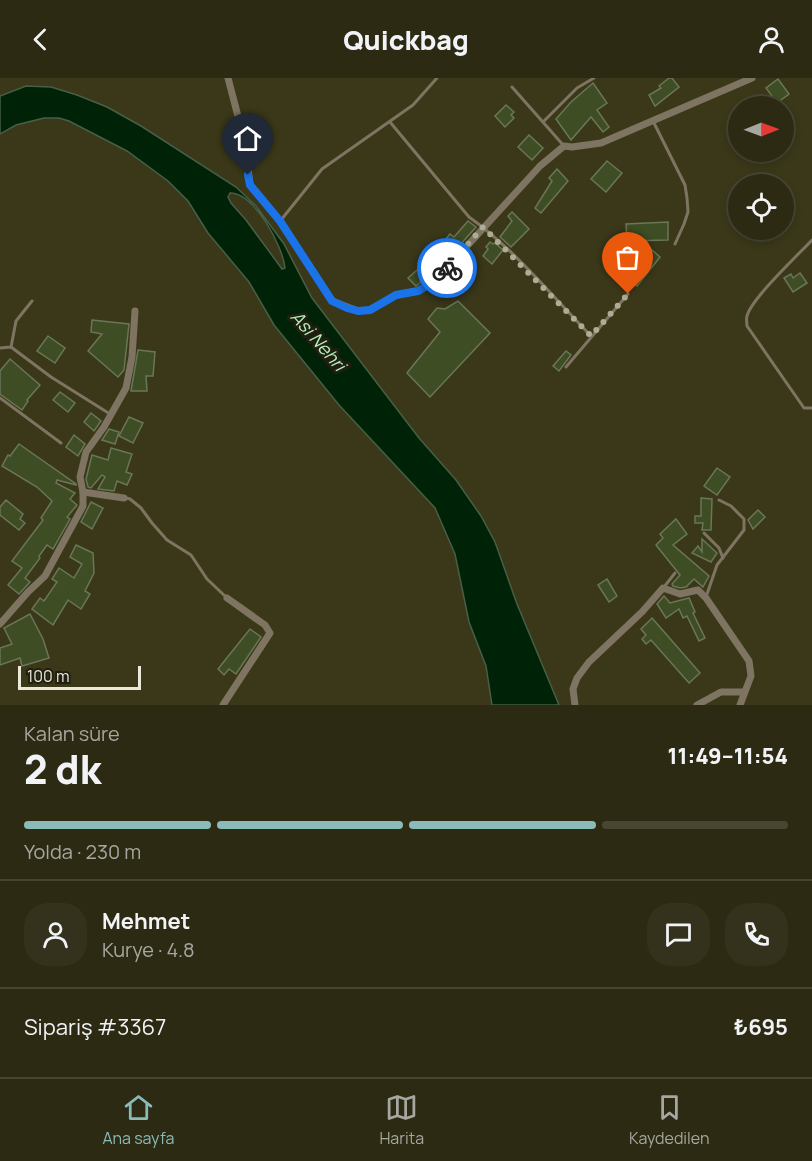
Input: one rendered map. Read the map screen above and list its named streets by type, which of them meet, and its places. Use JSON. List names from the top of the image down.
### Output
{
  "water": ["Asi Nehri"],
  "scale_bar": "100 m",
  "north": "right",
  "page": {
    "header": "Quickbag",
    "scale": "100 m",
    "heading": ["2 dk", "Kalan süre", "11:49–11:54"],
    "panel": [
      "Mehmet",
      "Kurye · 4.8",
      "Sipariş #3367",
      "₺695"
    ],
    "bar": "Yolda · 230 m",
    "tabs": ["Ana sayfa", "Harita", "Kaydedilen"]
  }
}
